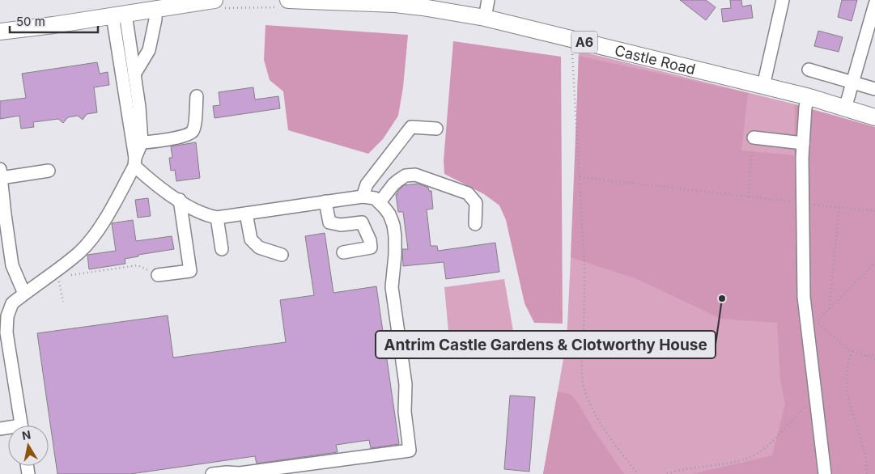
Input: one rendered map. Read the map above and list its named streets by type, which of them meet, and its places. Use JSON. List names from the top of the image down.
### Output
{
  "streets": {
    "main road": ["A6", "Castle Road"]
  },
  "places": ["Antrim Castle Gardens & Clotworthy House"],
  "scale_bar": "50 m",
  "north": "top"
}
